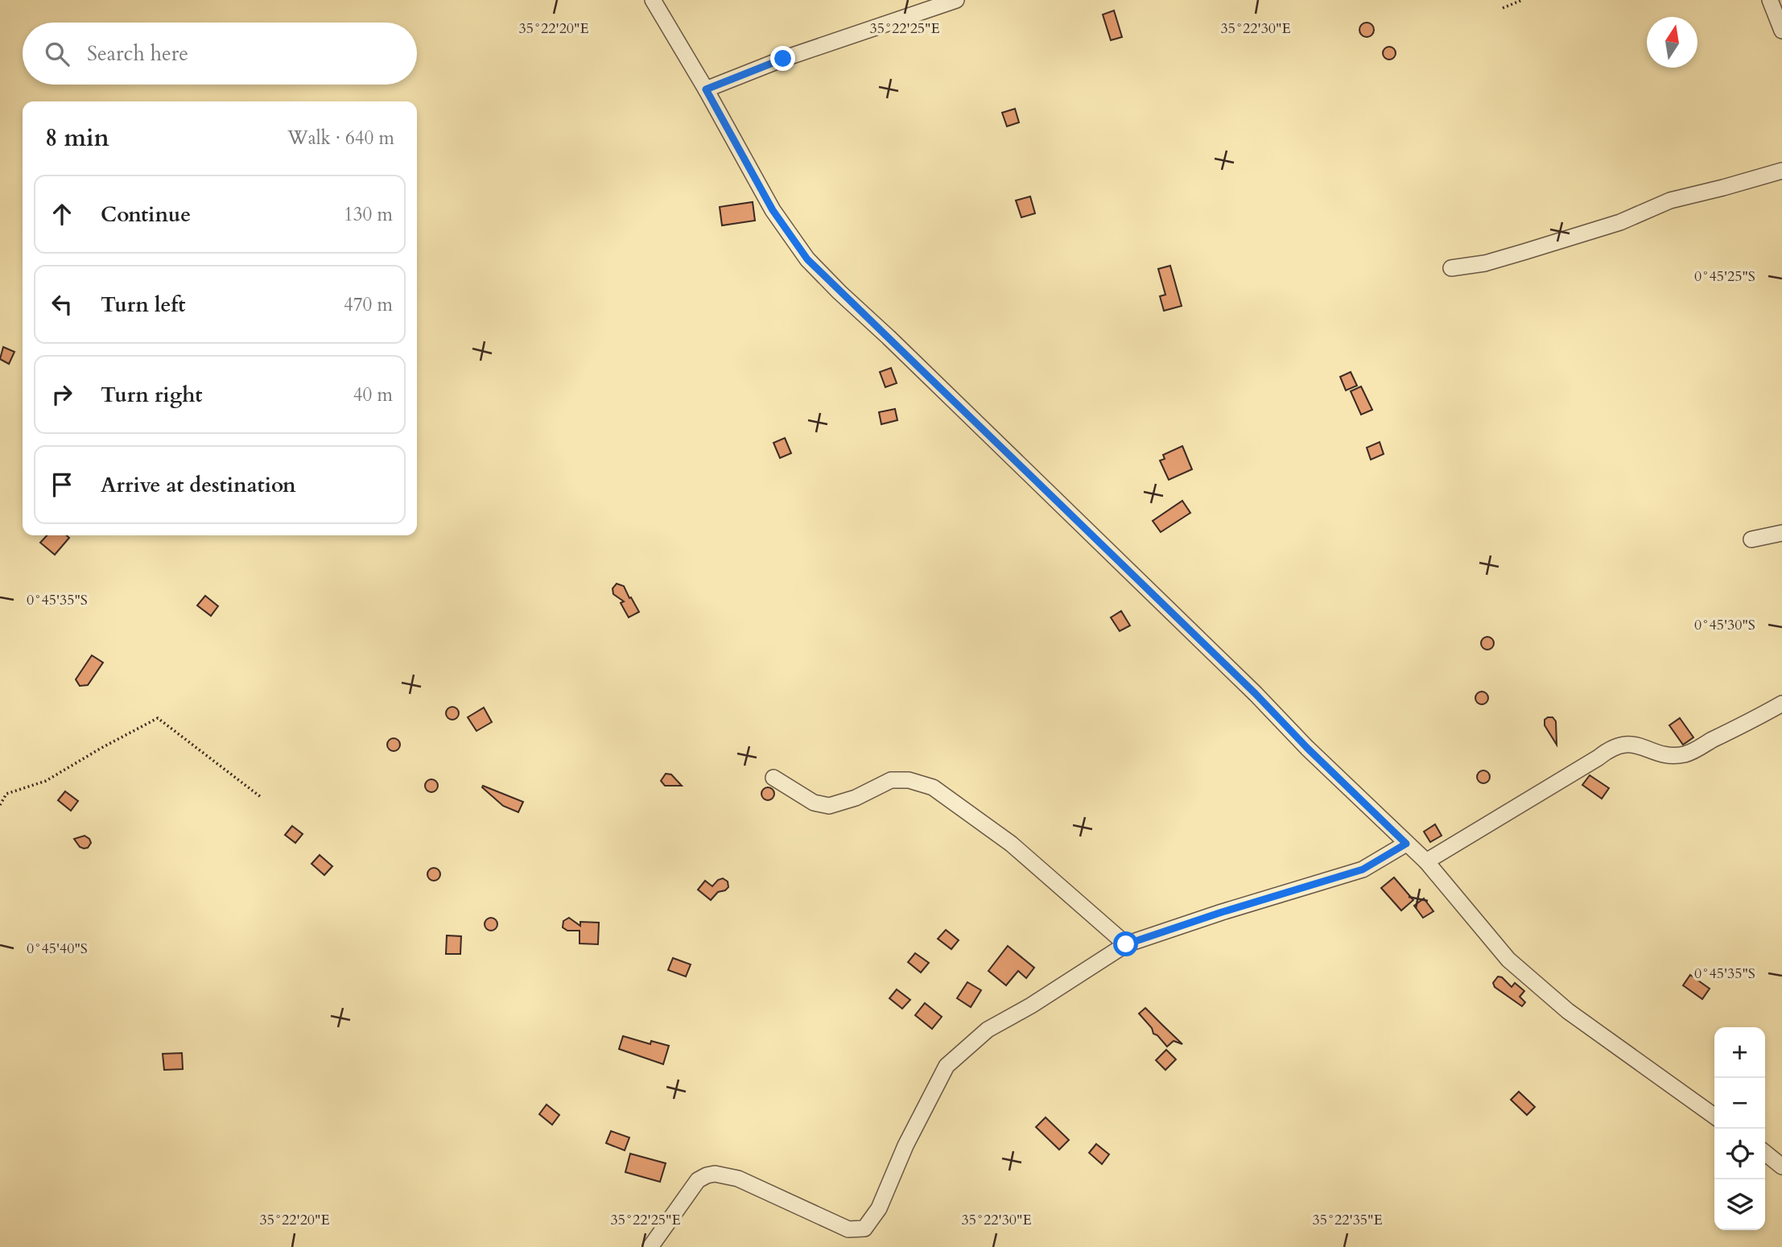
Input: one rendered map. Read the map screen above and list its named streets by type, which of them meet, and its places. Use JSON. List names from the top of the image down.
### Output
{
  "north": "top",
  "page": {
    "search": "Search here",
    "heading": ["8 min", "Walk · 640 m"],
    "list": [
      ["Continue", "130 m"],
      ["Turn left", "470 m"],
      ["Turn right", "40 m"],
      "Arrive at destination"
    ],
    "map_buttons": ["+", "−"]
  },
  "coordinates": [
    "35°22'20\"E",
    "35°22'25\"E",
    "35°22'30\"E",
    "0°45'25\"S",
    "0°45'35\"S",
    "0°45'30\"S",
    "0°45'40\"S",
    "35°22'35\"E"
  ]
}
